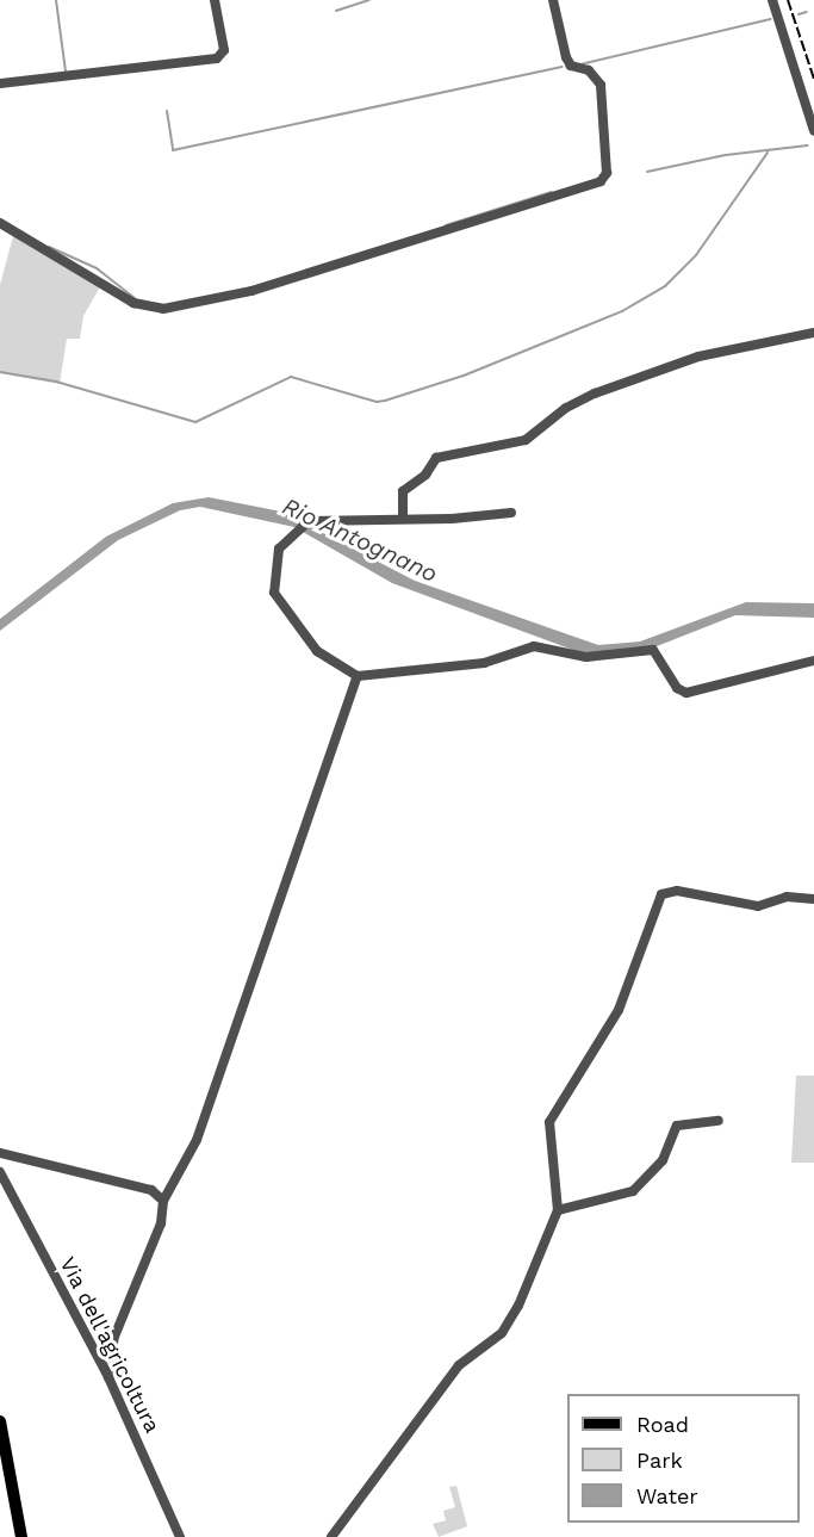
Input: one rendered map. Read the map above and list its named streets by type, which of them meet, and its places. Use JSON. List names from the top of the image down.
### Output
{
  "streets": {
    "street": ["Via dell'agricoltura"]
  },
  "water": ["Rio Antognano"],
  "legend": ["Road", "Park", "Water"]
}
